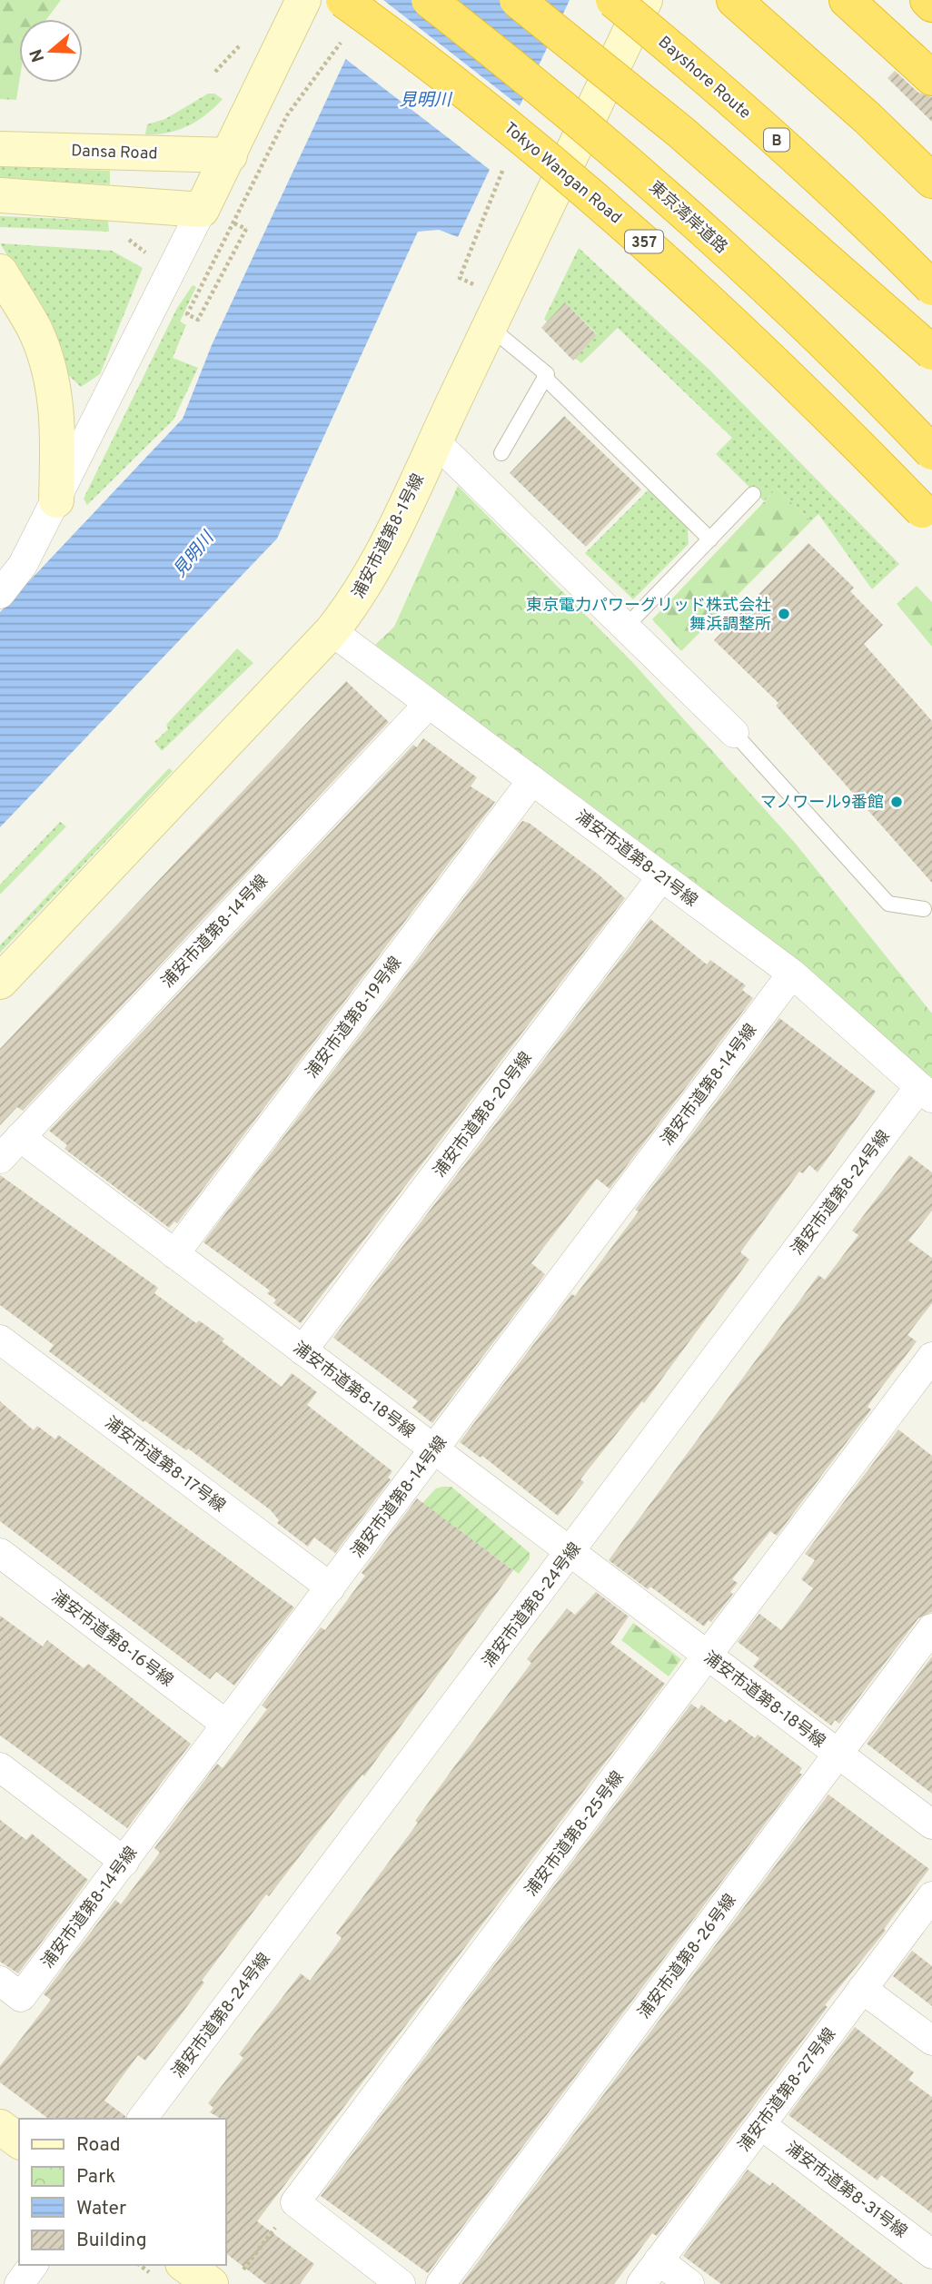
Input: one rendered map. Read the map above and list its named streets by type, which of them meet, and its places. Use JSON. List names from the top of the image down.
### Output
{
  "streets": {
    "highway": [
      "Bayshore Route",
      "B",
      "Tokyo Wangan Road",
      "東京湾岸道路",
      "357"
    ],
    "street": [
      "Dansa Road",
      "浦安市道第8-1号線",
      "浦安市道第8-21号線",
      "浦安市道第8-14号線",
      "浦安市道第8-19号線",
      "浦安市道第8-20号線",
      "浦安市道第8-24号線",
      "浦安市道第8-18号線",
      "浦安市道第8-17号線",
      "浦安市道第8-16号線",
      "浦安市道第8-25号線",
      "浦安市道第8-26号線",
      "浦安市道第8-27号線",
      "浦安市道第8-31号線"
    ]
  },
  "crossings": [
    ["浦安市道第8-1号線", "浦安市道第8-21号線"],
    ["浦安市道第8-21号線", "浦安市道第8-14号線"],
    ["浦安市道第8-21号線", "浦安市道第8-19号線"],
    ["浦安市道第8-21号線", "浦安市道第8-20号線"],
    ["浦安市道第8-21号線", "浦安市道第8-24号線"],
    ["浦安市道第8-14号線", "浦安市道第8-18号線"],
    ["浦安市道第8-14号線", "浦安市道第8-17号線"],
    ["浦安市道第8-14号線", "浦安市道第8-16号線"],
    ["浦安市道第8-19号線", "浦安市道第8-18号線"],
    ["浦安市道第8-20号線", "浦安市道第8-18号線"],
    ["浦安市道第8-24号線", "浦安市道第8-18号線"],
    ["浦安市道第8-18号線", "浦安市道第8-25号線"],
    ["浦安市道第8-18号線", "浦安市道第8-26号線"],
    ["浦安市道第8-27号線", "浦安市道第8-31号線"]
  ],
  "water": ["見明川"],
  "places": ["東京電力パワーグリッド株式会社 舞浜調整所", "マノワール9番館"],
  "legend": [
    "Road",
    "Park",
    "Water",
    "Building"
  ],
  "north": "left"
}
